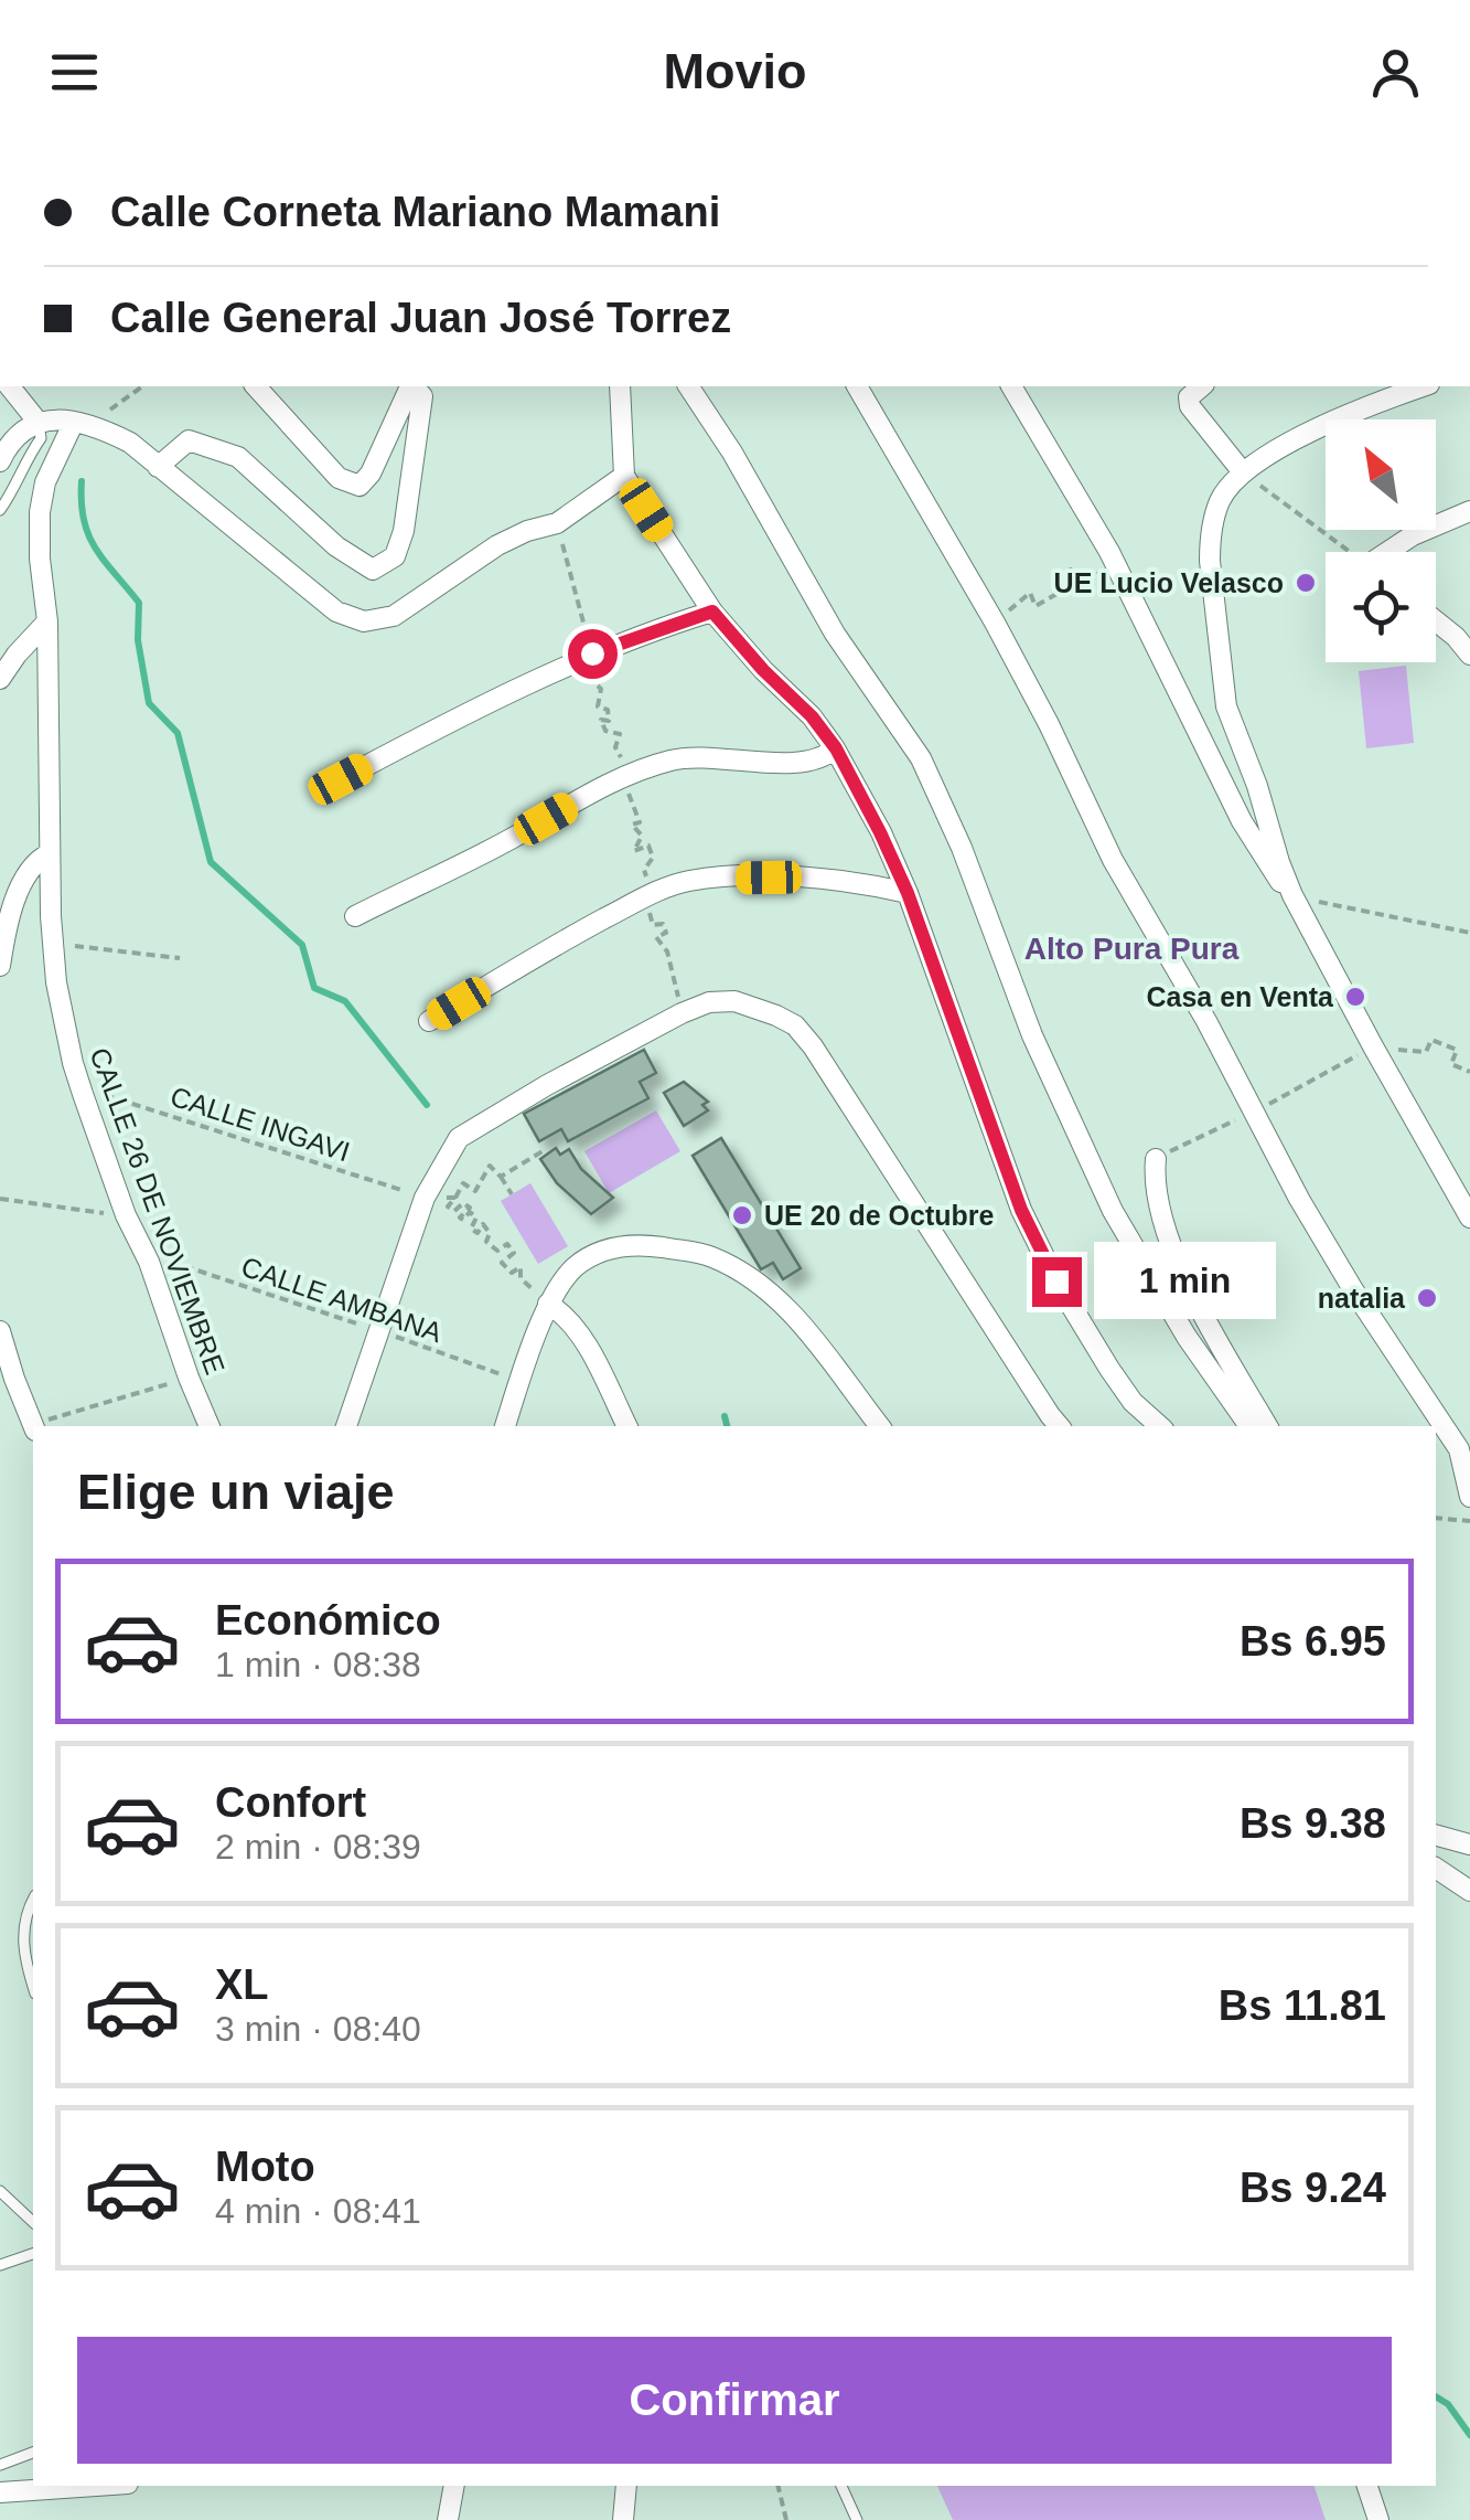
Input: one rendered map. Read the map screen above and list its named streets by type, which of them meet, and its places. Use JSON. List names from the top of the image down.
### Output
{
  "streets": {
    "street": ["CALLE 26 DE NOVIEMBRE"],
    "path": ["CALLE INGAVI", "CALLE AMBANA"]
  },
  "crossings": [
    ["CALLE INGAVI", "CALLE 26 DE NOVIEMBRE"],
    ["CALLE 26 DE NOVIEMBRE", "CALLE AMBANA"]
  ],
  "districts": ["Alto Pura Pura"],
  "places": [
    "UE Lucio Velasco",
    "Casa en Venta",
    "UE 20 de Octubre",
    "natalia"
  ],
  "north": "top left",
  "page": {
    "header": "Movio",
    "banner": ["Calle Corneta Mariano Mamani", "Calle General Juan José Torrez"],
    "bubble": "1 min",
    "heading": "Elige un viaje",
    "list": [
      {
        "name": "Económico",
        "note": "1 min · 08:38",
        "value": "Bs 6.95"
      },
      {
        "name": "Confort",
        "note": "2 min · 08:39",
        "value": "Bs 9.38"
      },
      {
        "name": "XL",
        "note": "3 min · 08:40",
        "value": "Bs 11.81"
      },
      {
        "name": "Moto",
        "note": "4 min · 08:41",
        "value": "Bs 9.24"
      }
    ],
    "buttons": "Confirmar"
  }
}
